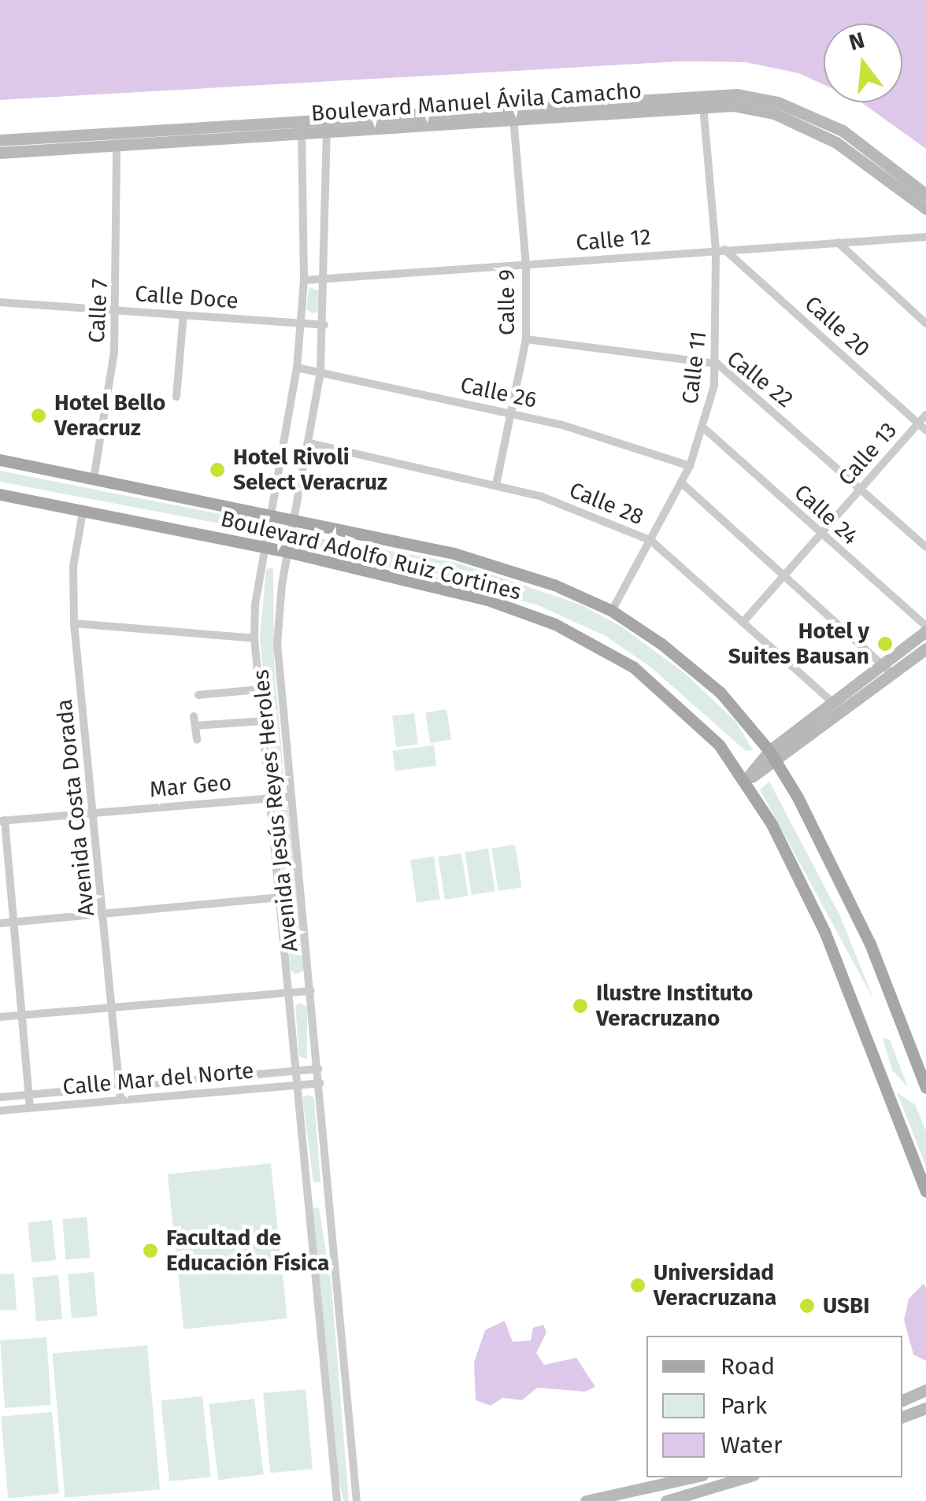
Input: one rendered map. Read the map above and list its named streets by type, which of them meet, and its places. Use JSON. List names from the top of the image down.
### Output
{
  "streets": {
    "main road": ["Boulevard Manuel Ávila Camacho", "Boulevard Adolfo Ruiz Cortines"],
    "street": [
      "Calle 12",
      "Calle Doce",
      "Calle 9",
      "Calle 7",
      "Calle 20",
      "Calle 11",
      "Calle 22",
      "Calle 26",
      "Calle 13",
      "Calle 28",
      "Calle 24",
      "Mar Geo",
      "Avenida Costa Dorada",
      "Avenida Jesús Reyes Heroles",
      "Calle Mar del Norte"
    ]
  },
  "crossings": [
    ["Boulevard Manuel Ávila Camacho", "Calle 9"],
    ["Boulevard Manuel Ávila Camacho", "Calle 7"],
    ["Boulevard Manuel Ávila Camacho", "Calle 11"],
    ["Boulevard Manuel Ávila Camacho", "Avenida Jesús Reyes Heroles"],
    ["Calle 12", "Calle 9"],
    ["Calle 12", "Calle 20"],
    ["Calle 12", "Calle 11"],
    ["Calle 12", "Avenida Jesús Reyes Heroles"],
    ["Calle Doce", "Calle 7"],
    ["Calle Doce", "Avenida Jesús Reyes Heroles"],
    ["Calle 9", "Calle 22"],
    ["Calle 9", "Calle 26"],
    ["Calle 9", "Calle 28"],
    ["Calle 7", "Boulevard Adolfo Ruiz Cortines"],
    ["Calle 20", "Calle 11"],
    ["Calle 20", "Calle 13"],
    ["Calle 11", "Calle 22"],
    ["Calle 11", "Calle 26"],
    ["Calle 11", "Calle 28"],
    ["Calle 11", "Calle 24"],
    ["Calle 11", "Boulevard Adolfo Ruiz Cortines"],
    ["Calle 22", "Calle 13"],
    ["Calle 26", "Avenida Jesús Reyes Heroles"],
    ["Calle 13", "Calle 28"],
    ["Calle 13", "Calle 24"],
    ["Calle 28", "Avenida Jesús Reyes Heroles"],
    ["Boulevard Adolfo Ruiz Cortines", "Avenida Costa Dorada"],
    ["Boulevard Adolfo Ruiz Cortines", "Avenida Jesús Reyes Heroles"],
    ["Mar Geo", "Avenida Costa Dorada"],
    ["Mar Geo", "Avenida Jesús Reyes Heroles"],
    ["Avenida Costa Dorada", "Calle Mar del Norte"],
    ["Avenida Jesús Reyes Heroles", "Calle Mar del Norte"]
  ],
  "places": [
    "Hotel Bello Veracruz",
    "Hotel Rivoli Select Veracruz",
    "Hotel y Suites Bausan",
    "Ilustre Instituto Veracruzano",
    "Facultad de Educación Física",
    "Universidad Veracruzana",
    "USBI"
  ],
  "legend": ["Road", "Park", "Water"],
  "north": "top"
}
